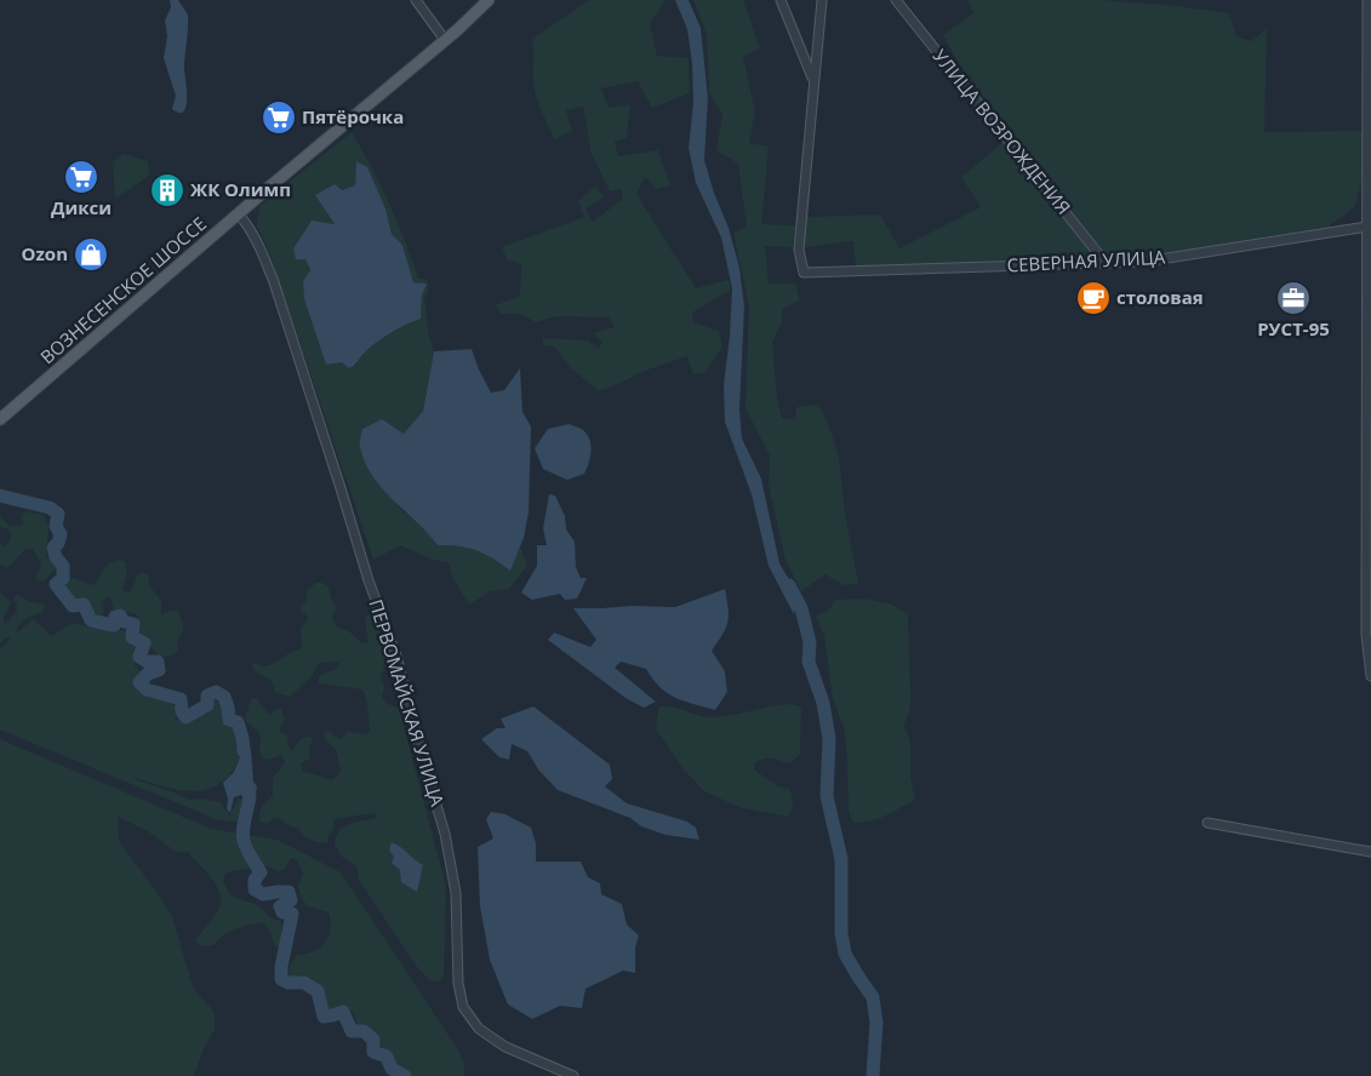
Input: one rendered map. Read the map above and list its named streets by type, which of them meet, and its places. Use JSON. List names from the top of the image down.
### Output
{
  "streets": {
    "main road": ["ВОЗНЕСЕНСКОЕ ШОССЕ"],
    "street": ["УЛИЦА ВОЗРОЖДЕНИЯ", "СЕВЕРНАЯ УЛИЦА", "ПЕРВОМАЙСКАЯ УЛИЦА"]
  },
  "crossings": [
    ["УЛИЦА ВОЗРОЖДЕНИЯ", "СЕВЕРНАЯ УЛИЦА"],
    ["ВОЗНЕСЕНСКОЕ ШОССЕ", "ПЕРВОМАЙСКАЯ УЛИЦА"]
  ],
  "places": {
    "supermarket": ["Пятёрочка", "Дикси"],
    "building": ["ЖК Олимп"],
    "shop": ["Ozon"],
    "cafe": ["столовая"],
    "office": ["РУСТ-95"]
  }
}
